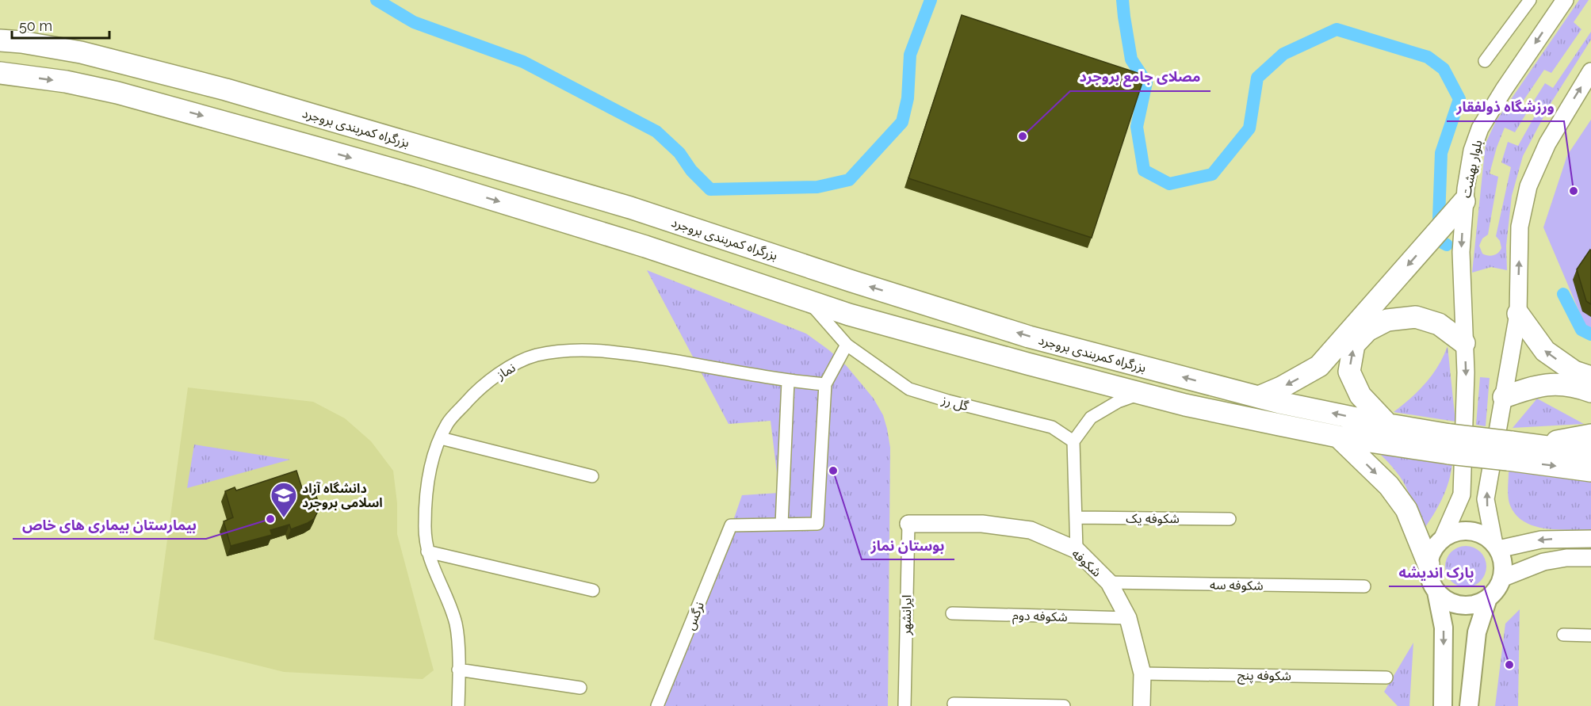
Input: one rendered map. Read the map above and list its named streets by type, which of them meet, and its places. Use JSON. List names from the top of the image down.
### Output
{
  "streets": {
    "highway": ["بزرگراه کمربندی بروجرد"],
    "main road": ["بلوار بهشت", "شکوفه"],
    "street": [
      "نماز",
      "گل رز",
      "شکوفه یک",
      "شکوفه سه",
      "ایرانشهر",
      "نرگس",
      "شکوفه دوم",
      "شکوفه پنج"
    ]
  },
  "crossings": [
    ["بزرگراه کمربندی بروجرد", "گل رز"],
    ["شکوفه", "شکوفه سه"],
    ["شکوفه", "ایرانشهر"],
    ["شکوفه", "شکوفه دوم"],
    ["شکوفه", "شکوفه پنج"]
  ],
  "places": {
    "other": [
      "مصلای جامع بروجرد",
      "ورزشگاه ذولفقار",
      "بوستان نماز",
      "بیمارستان بیماری های خاص",
      "پارک اندیشه"
    ],
    "school or university": ["دانشگاه آزاد اسلامی بروجرد"]
  },
  "scale_bar": "50 m"
}
